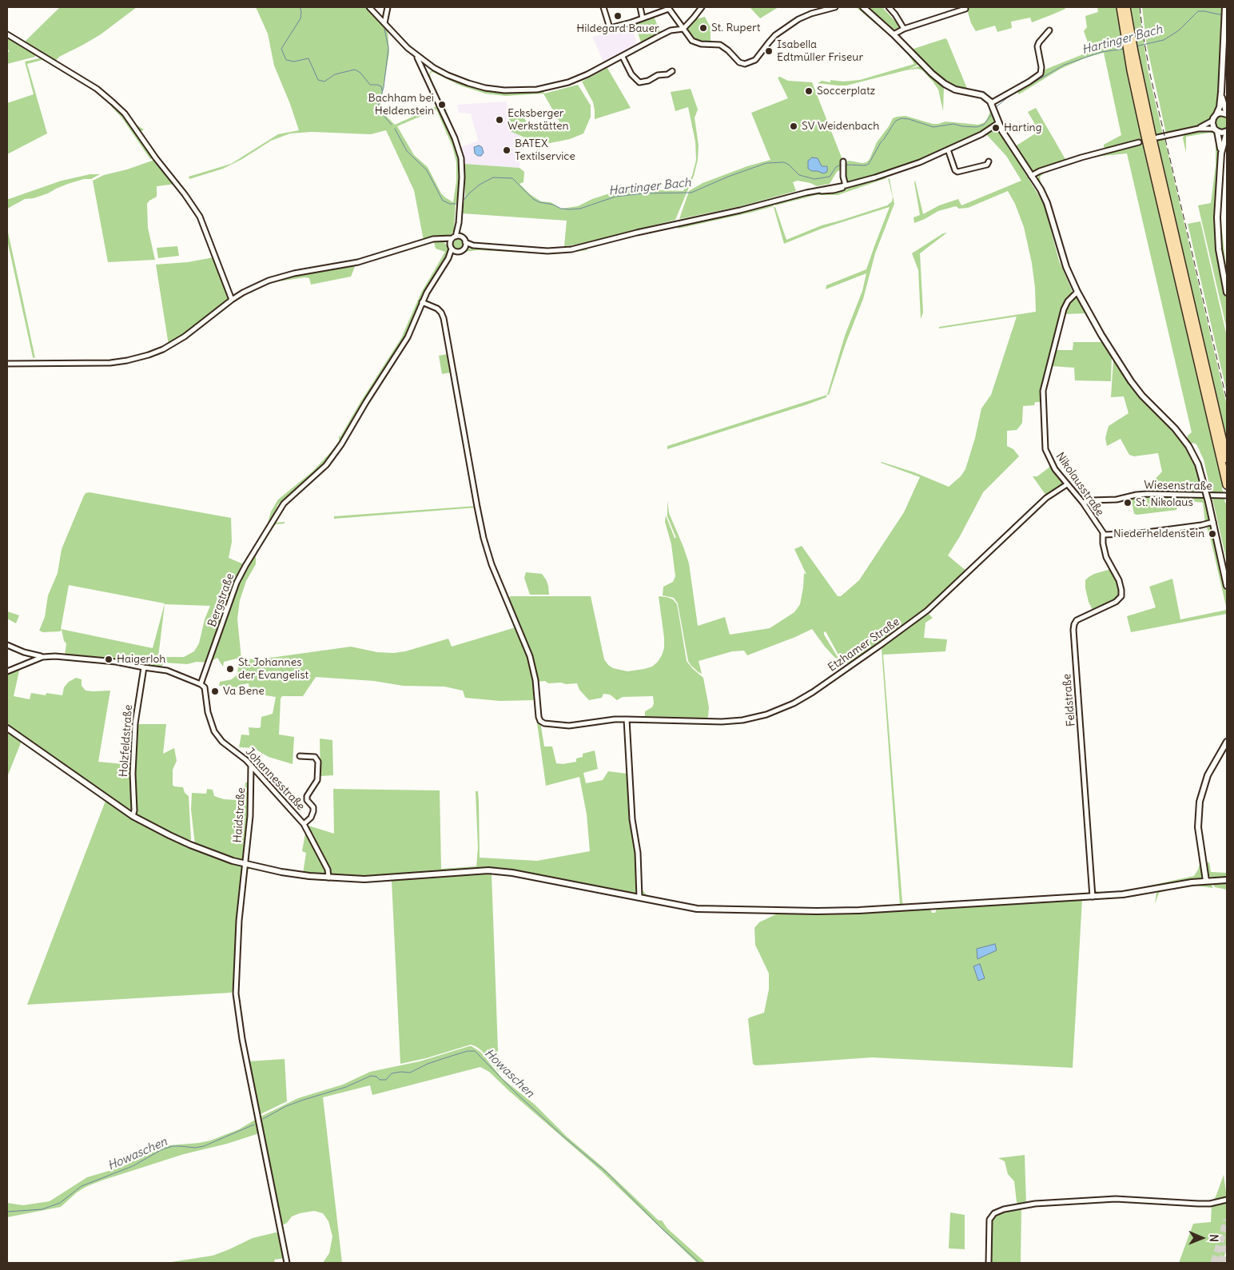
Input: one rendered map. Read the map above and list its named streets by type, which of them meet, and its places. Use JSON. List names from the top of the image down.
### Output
{
  "streets": {
    "street": [
      "Nikolausstraße",
      "Wiesenstraße",
      "Bergstraße",
      "Etzhamer Straße",
      "Feldstraße",
      "Holzfeldstraße",
      "Johannesstraße",
      "Haidstraße"
    ]
  },
  "crossings": [
    ["Nikolausstraße", "Wiesenstraße"],
    ["Nikolausstraße", "Etzhamer Straße"],
    ["Nikolausstraße", "Feldstraße"],
    ["Bergstraße", "Etzhamer Straße"],
    ["Bergstraße", "Johannesstraße"],
    ["Johannesstraße", "Haidstraße"]
  ],
  "water": ["Hartinger Bach", "Howaschen"],
  "places": [
    "Hildegard Bauer",
    "St. Rupert",
    "Isabella Edtmüller Friseur",
    "Soccerplatz",
    "Bachham bei Heldenstein",
    "Ecksberger Werkstätten",
    "SV Weidenbach",
    "Harting",
    "BATEX Textilservice",
    "St. Nikolaus",
    "Niederheldenstein",
    "Haigerloh",
    "St. Johannes der Evangelist",
    "Va Bene"
  ],
  "north": "right"
}
